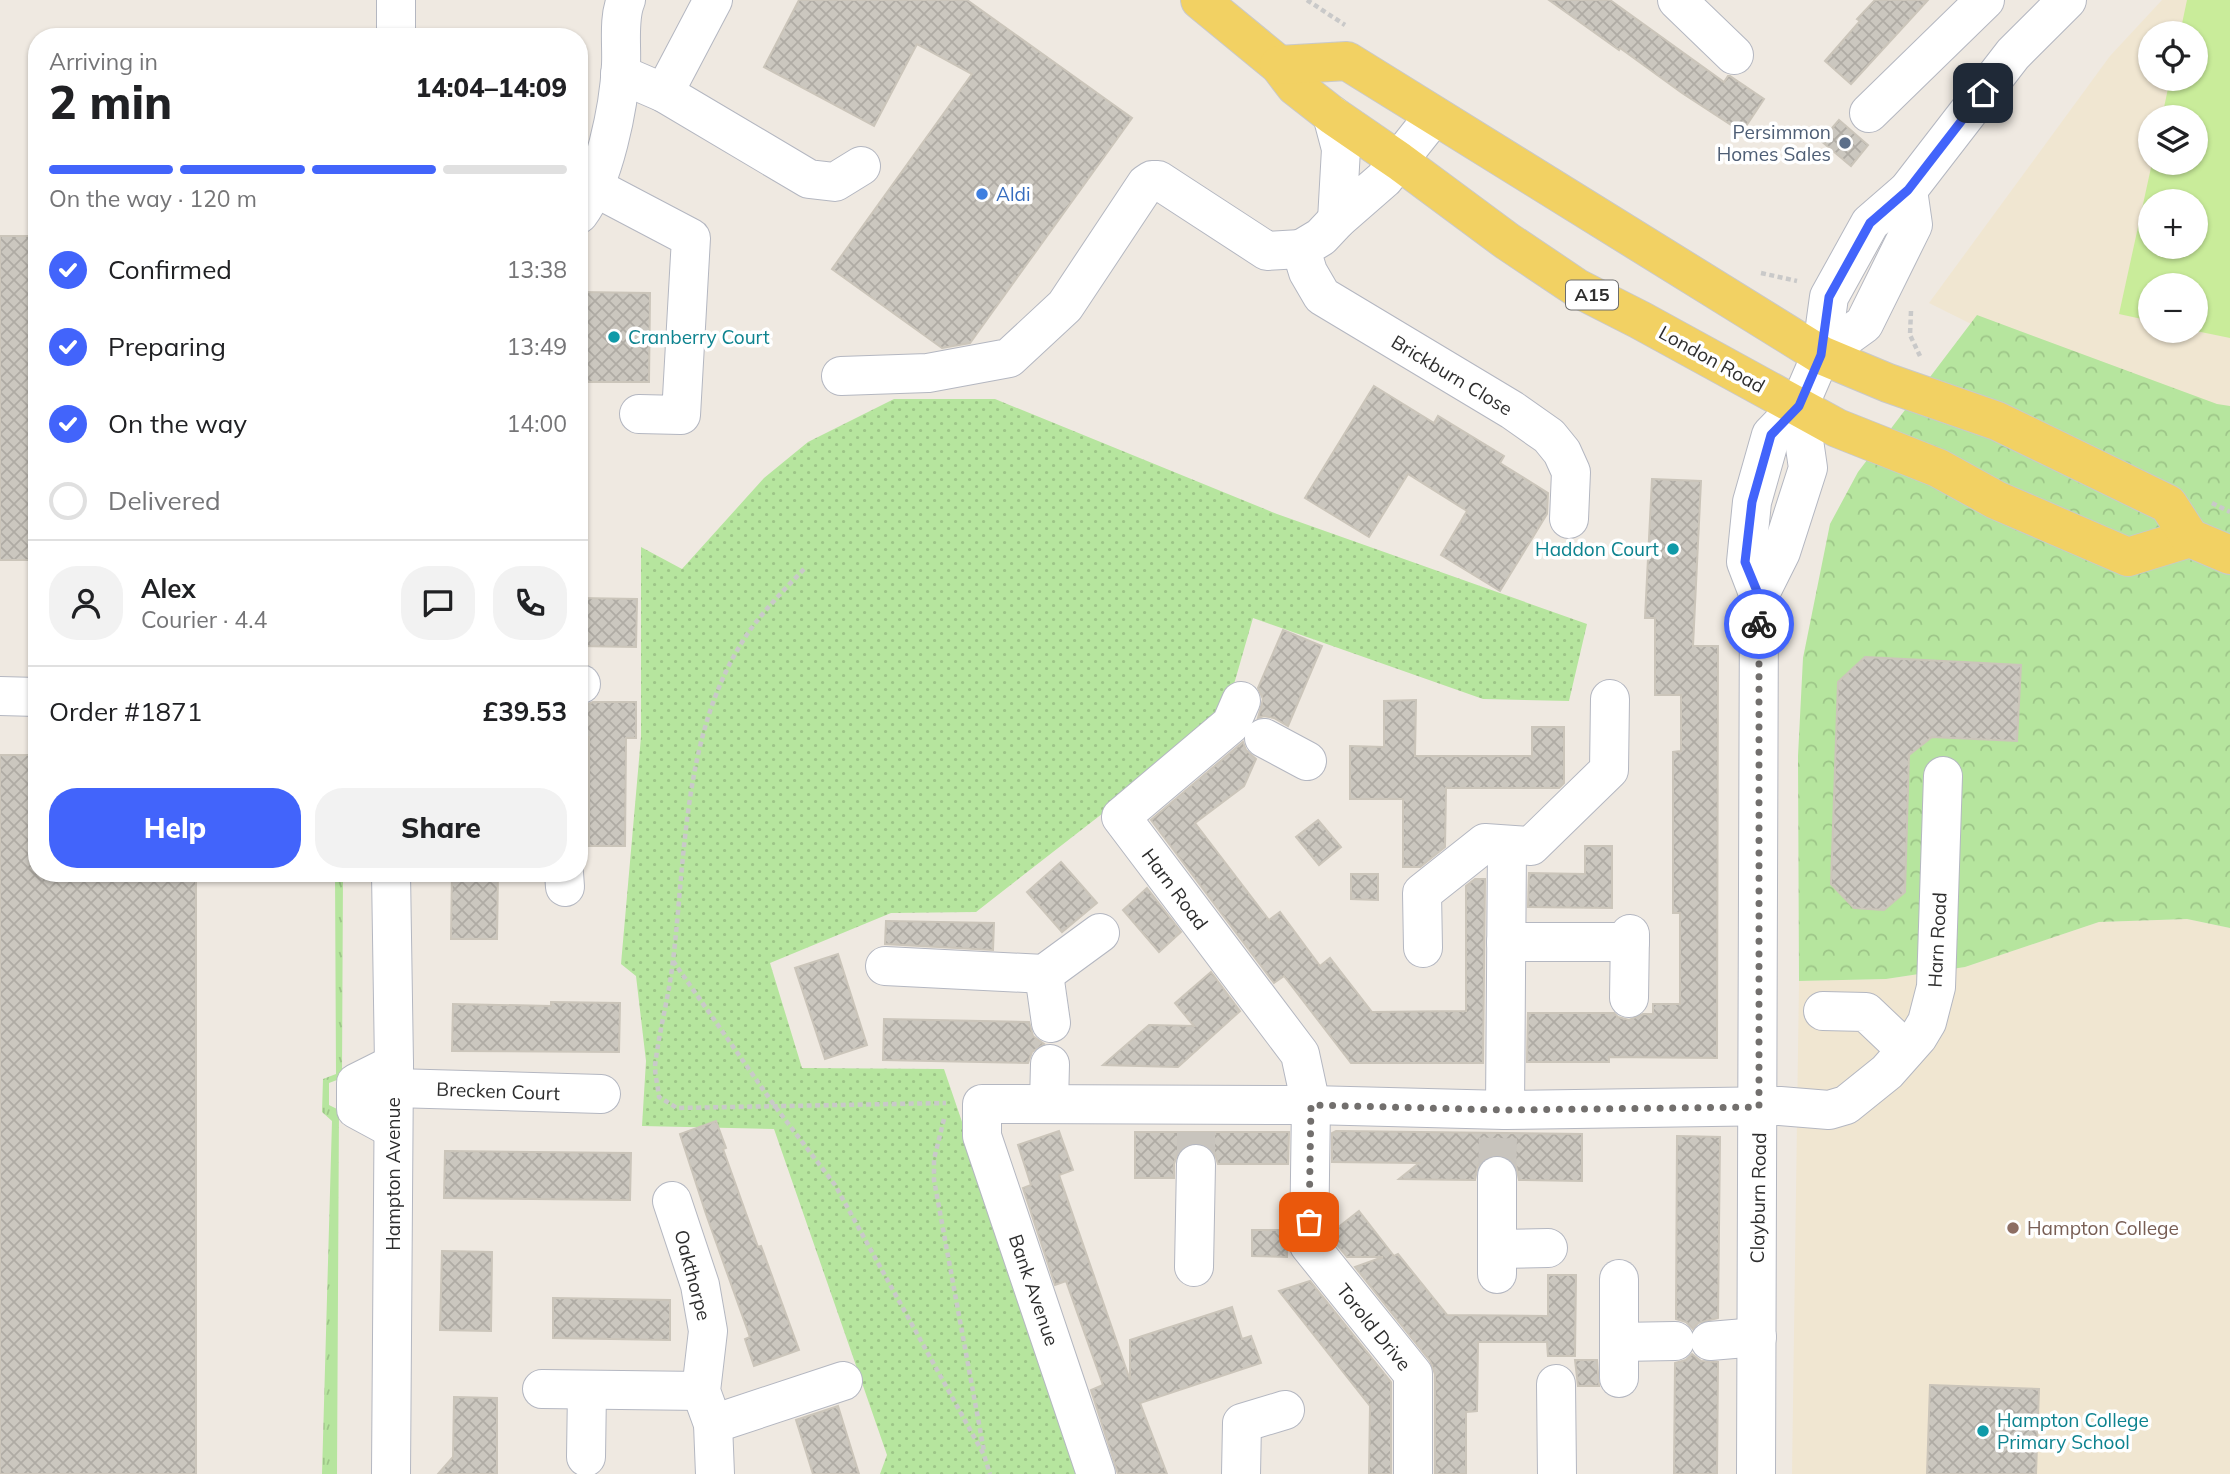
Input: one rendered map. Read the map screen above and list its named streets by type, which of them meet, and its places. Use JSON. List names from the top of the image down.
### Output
{
  "streets": {
    "main road": ["A15", "London Road"],
    "street": [
      "Brickburn Close",
      "Harn Road",
      "Brecken Court",
      "Hampton Avenue",
      "Clayburn Road",
      "Oakthorpe",
      "Bank Avenue",
      "Torold Drive"
    ]
  },
  "crossings": [
    ["London Road", "Clayburn Road"],
    ["Harn Road", "Clayburn Road"],
    ["Harn Road", "Bank Avenue"],
    ["Harn Road", "Torold Drive"],
    ["Brecken Court", "Hampton Avenue"]
  ],
  "places": [
    "Persimmon Homes Sales",
    "Aldi",
    "Cranberry Court",
    "Haddon Court",
    "Hampton College",
    "Hampton College Primary School"
  ],
  "page": {
    "map_buttons": ["+", "−"],
    "heading": ["2 min", "Arriving in", "14:04–14:09"],
    "panel": [
      "Alex",
      "Courier · 4.4",
      "Order #1871",
      "£39.53"
    ],
    "bar": "On the way · 120 m",
    "list": [
      ["Confirmed", "13:38"],
      ["Preparing", "13:49"],
      ["On the way", "14:00"],
      "Delivered"
    ],
    "buttons": ["Help", "Share"]
  }
}
